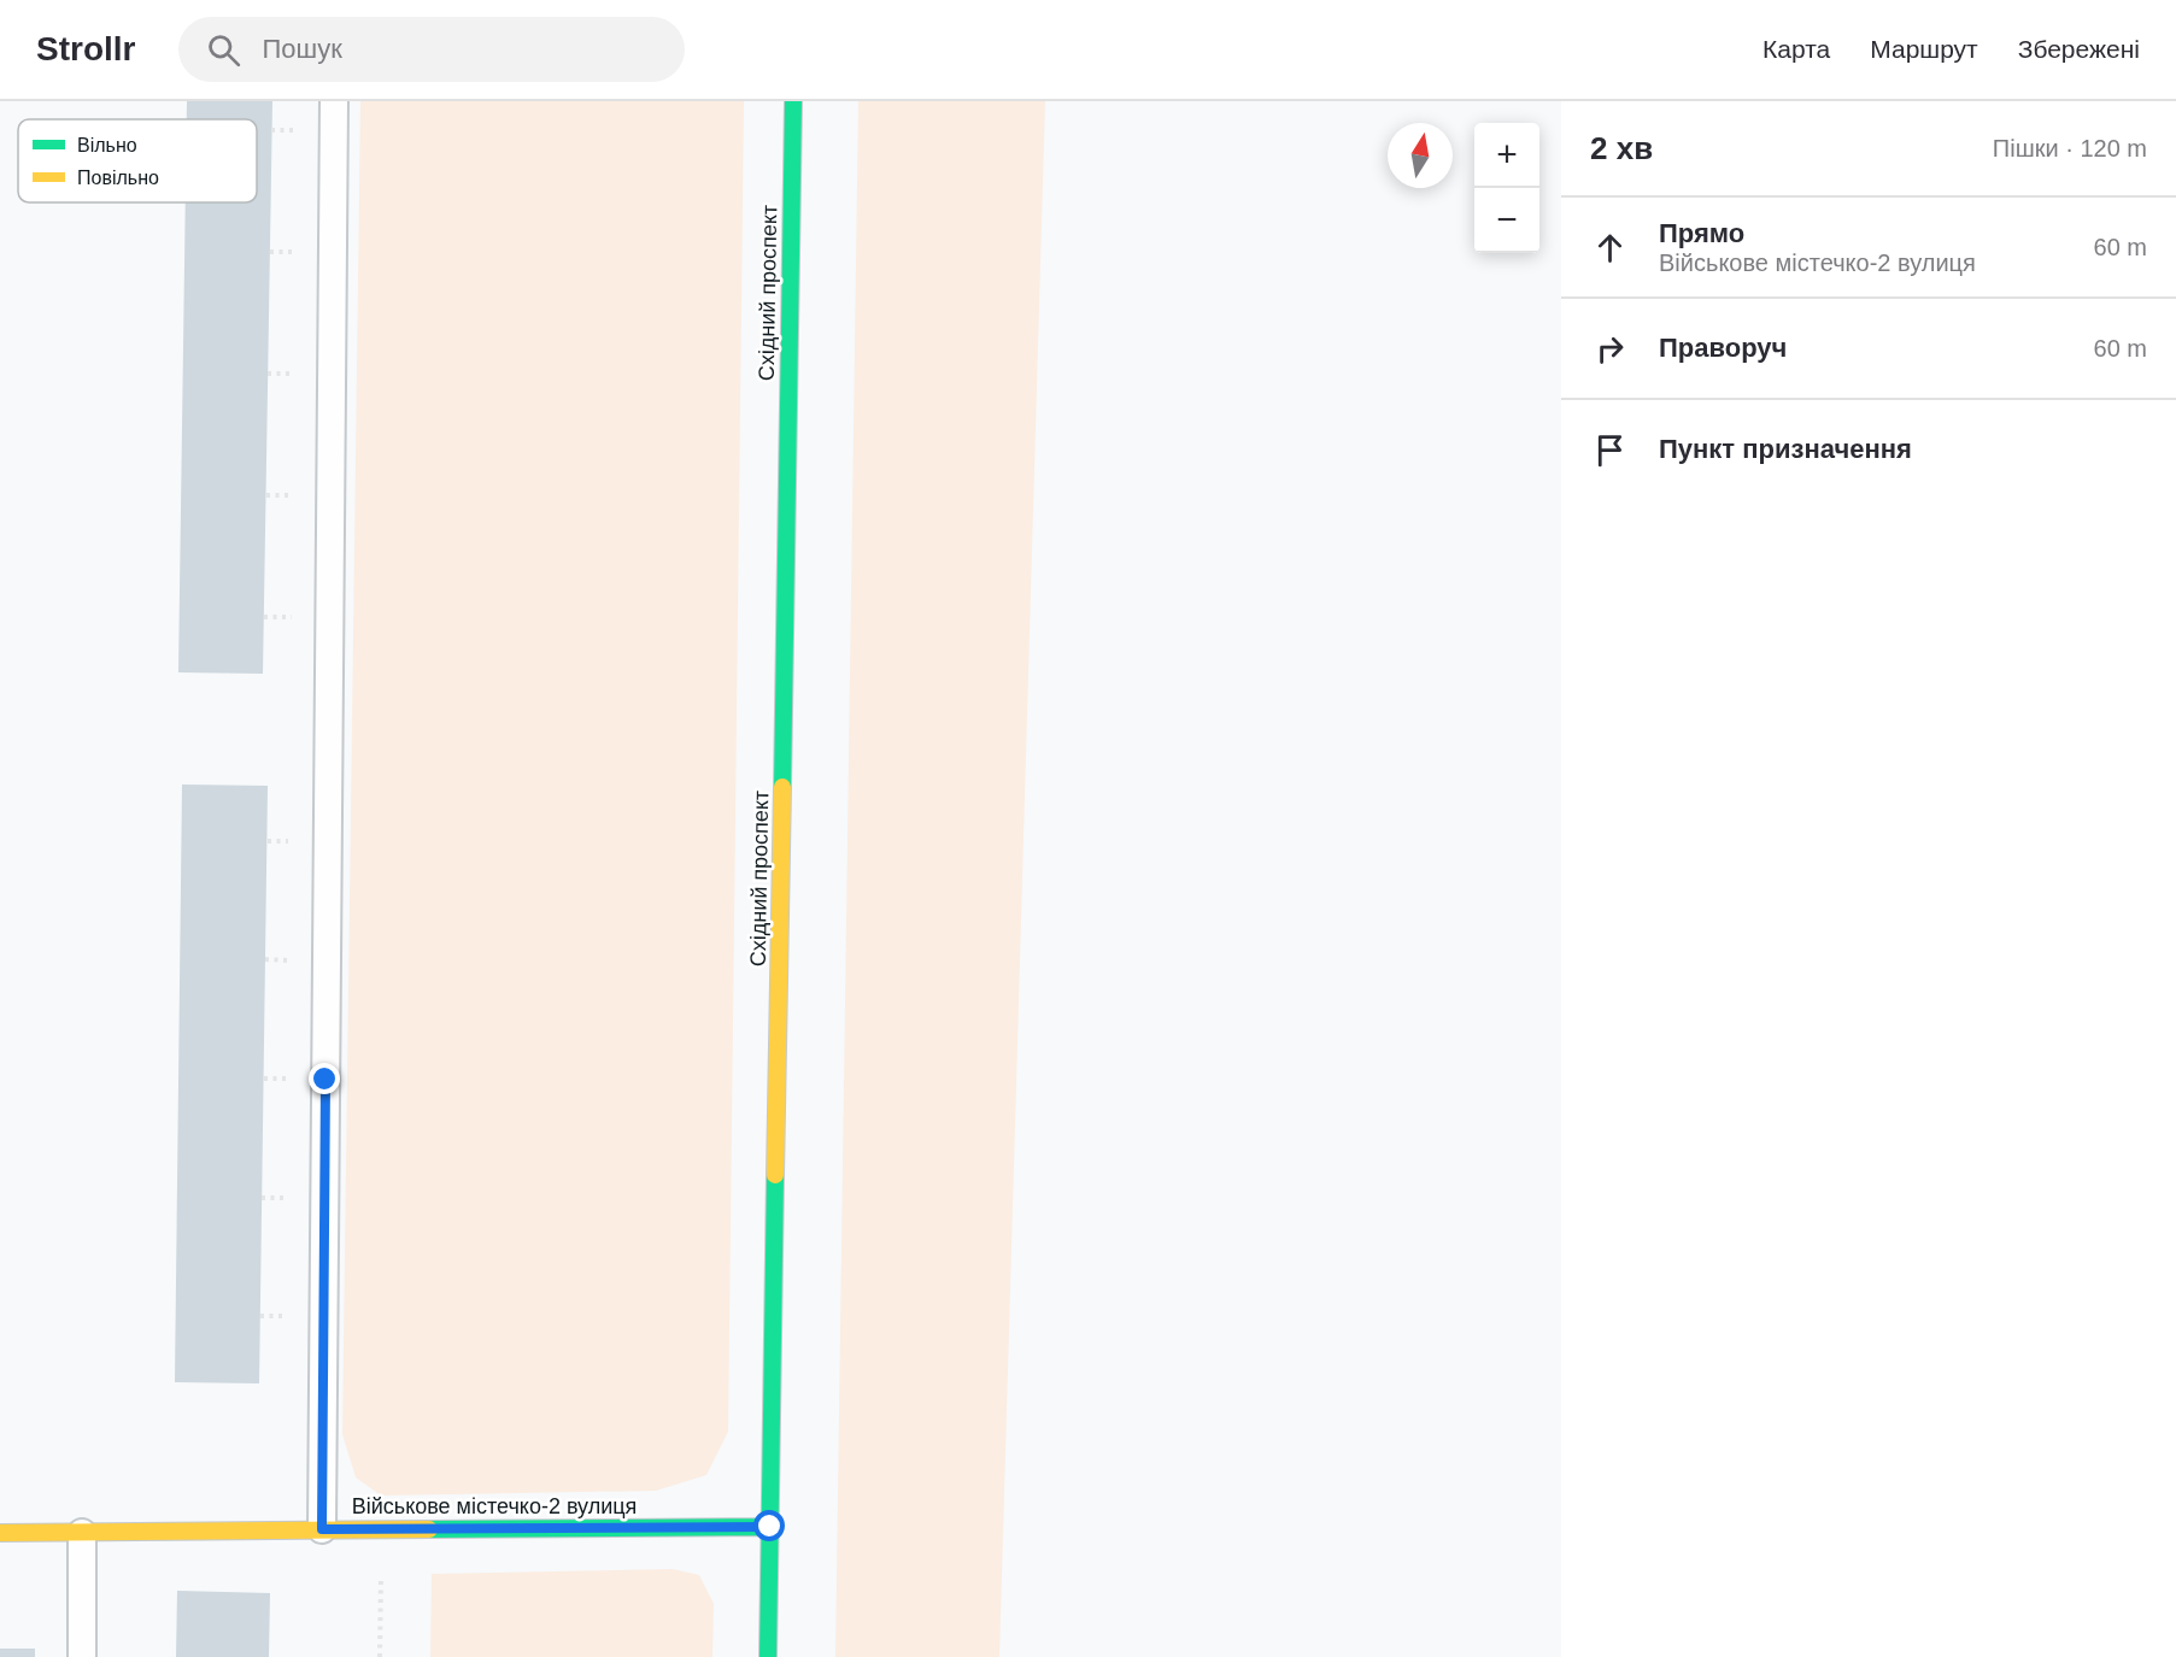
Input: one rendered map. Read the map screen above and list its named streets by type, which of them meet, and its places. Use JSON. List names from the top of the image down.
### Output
{
  "streets": {
    "main road": ["Східний проспект", "Військове містечко-2 вулиця"]
  },
  "crossings": [
    ["Східний проспект", "Військове містечко-2 вулиця"]
  ],
  "legend": ["Вільно", "Повільно"],
  "north": "top",
  "page": {
    "header": "Strollr",
    "search": "Пошук",
    "nav": ["Карта", "Маршрут", "Збережені"],
    "heading": ["2 хв", "Пішки · 120 m"],
    "map_buttons": ["+", "−"],
    "list": [
      ["Прямо", "Військове містечко-2 вулиця", "60 m"],
      ["Праворуч", "60 m"],
      "Пункт призначення"
    ]
  }
}
